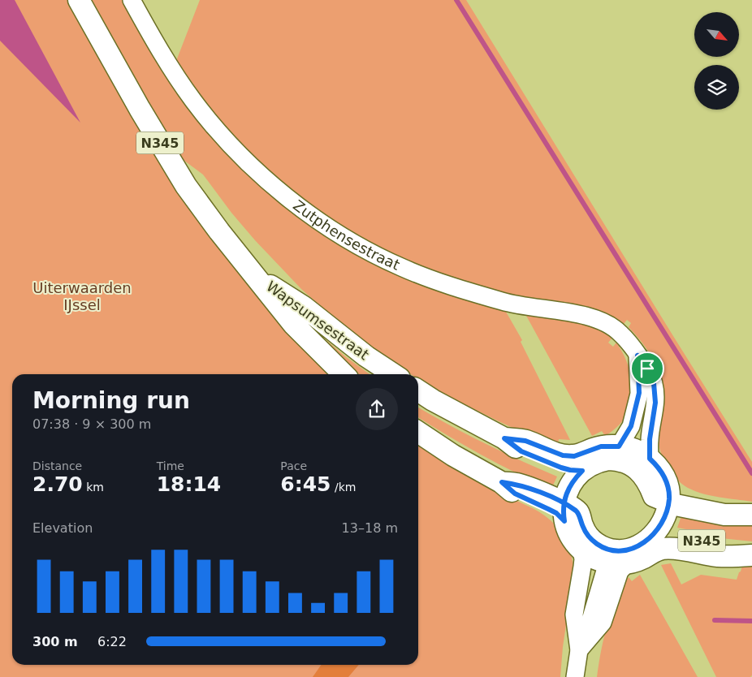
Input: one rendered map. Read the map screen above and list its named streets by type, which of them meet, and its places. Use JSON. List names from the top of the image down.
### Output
{
  "streets": {
    "main road": ["N345", "Wapsumsestraat"],
    "street": ["Zutphensestraat"]
  },
  "parks": ["Uiterwaarden IJssel"],
  "north": "bottom right",
  "page": {
    "heading": ["Morning run", "07:38 · 9 × 300 m"],
    "stats": [
      ["Distance", "2.70 km"],
      ["Time", "18:14"],
      ["Pace", "6:45 /km"]
    ],
    "chart": ["Elevation", "13–18 m"],
    "list": [
      {
        "name": "300 m",
        "note": "6:22"
      }
    ]
  }
}
